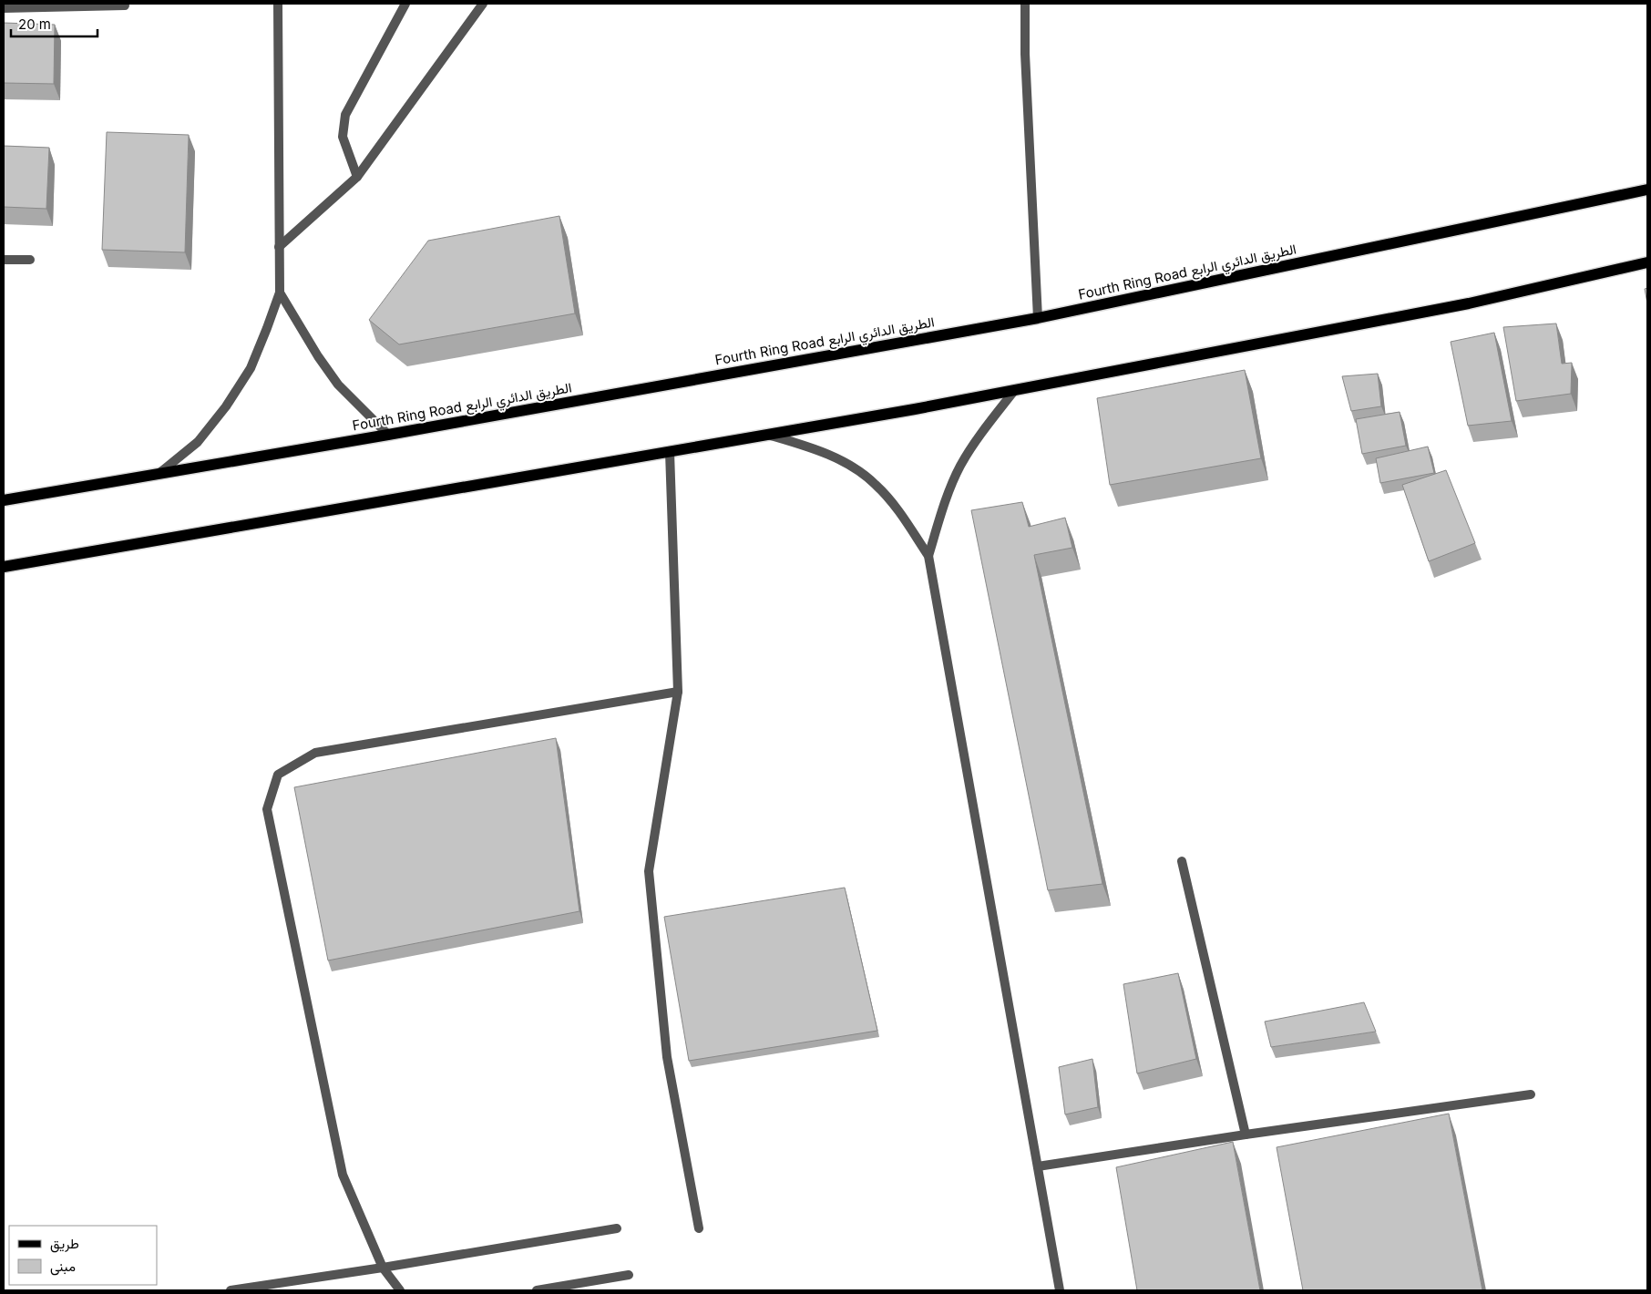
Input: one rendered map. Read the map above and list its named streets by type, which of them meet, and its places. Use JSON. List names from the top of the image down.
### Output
{
  "streets": {
    "main road": ["Fourth Ring Road الطريق الدائري الرابع"]
  },
  "legend": ["طريق", "مبنى"],
  "scale_bar": "20 m"
}
